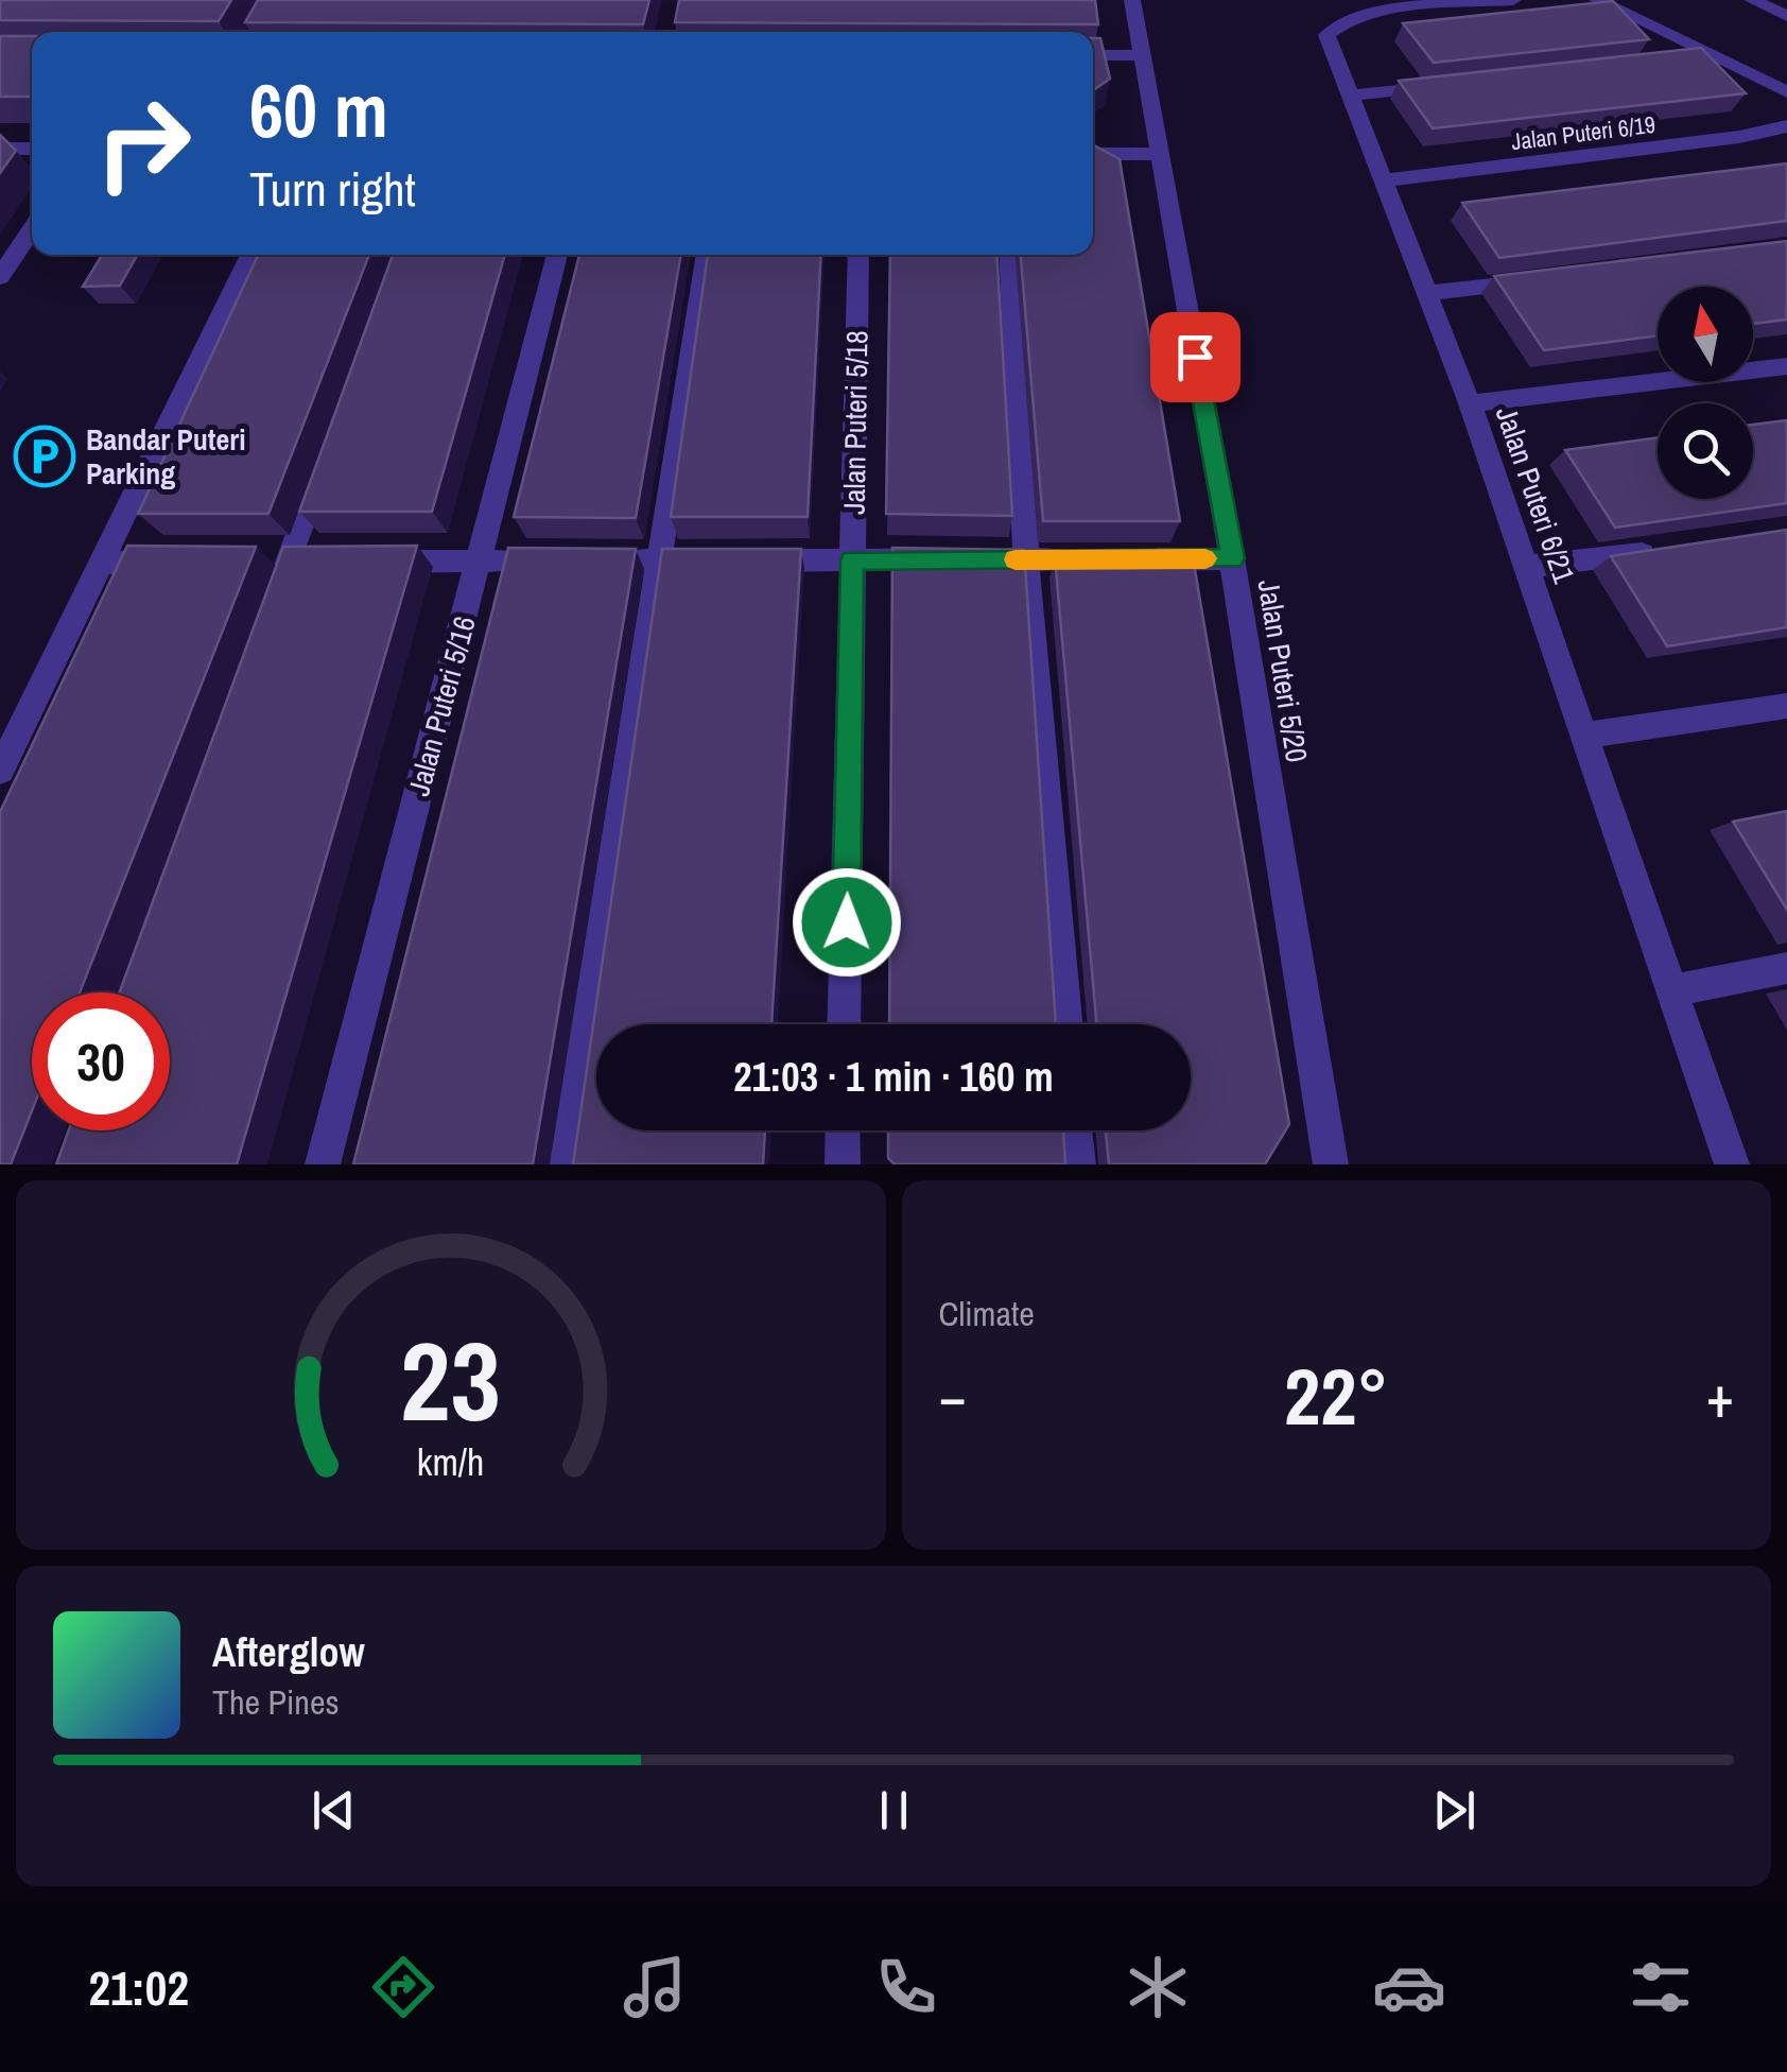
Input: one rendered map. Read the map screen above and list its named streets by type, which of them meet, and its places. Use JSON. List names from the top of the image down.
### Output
{
  "streets": {
    "street": [
      "Jalan Puteri 6/19",
      "Jalan Puteri 5/18",
      "Jalan Puteri 6/21",
      "Jalan Puteri 5/20",
      "Jalan Puteri 5/16"
    ]
  },
  "crossings": [
    ["Jalan Puteri 6/19", "Jalan Puteri 6/21"]
  ],
  "places": {
    "parking": ["Bandar Puteri Parking"]
  },
  "north": "top",
  "page": {
    "turn": ["60 m", "Turn right"],
    "limit": "30",
    "trip": "21:03 · 1 min · 160 m",
    "tile": "Climate",
    "heat": ["−", "22°", "+"],
    "song": ["Afterglow", "The Pines"],
    "tabs": "21:02",
    "gauge": ["23", "km/h"]
  }
}
